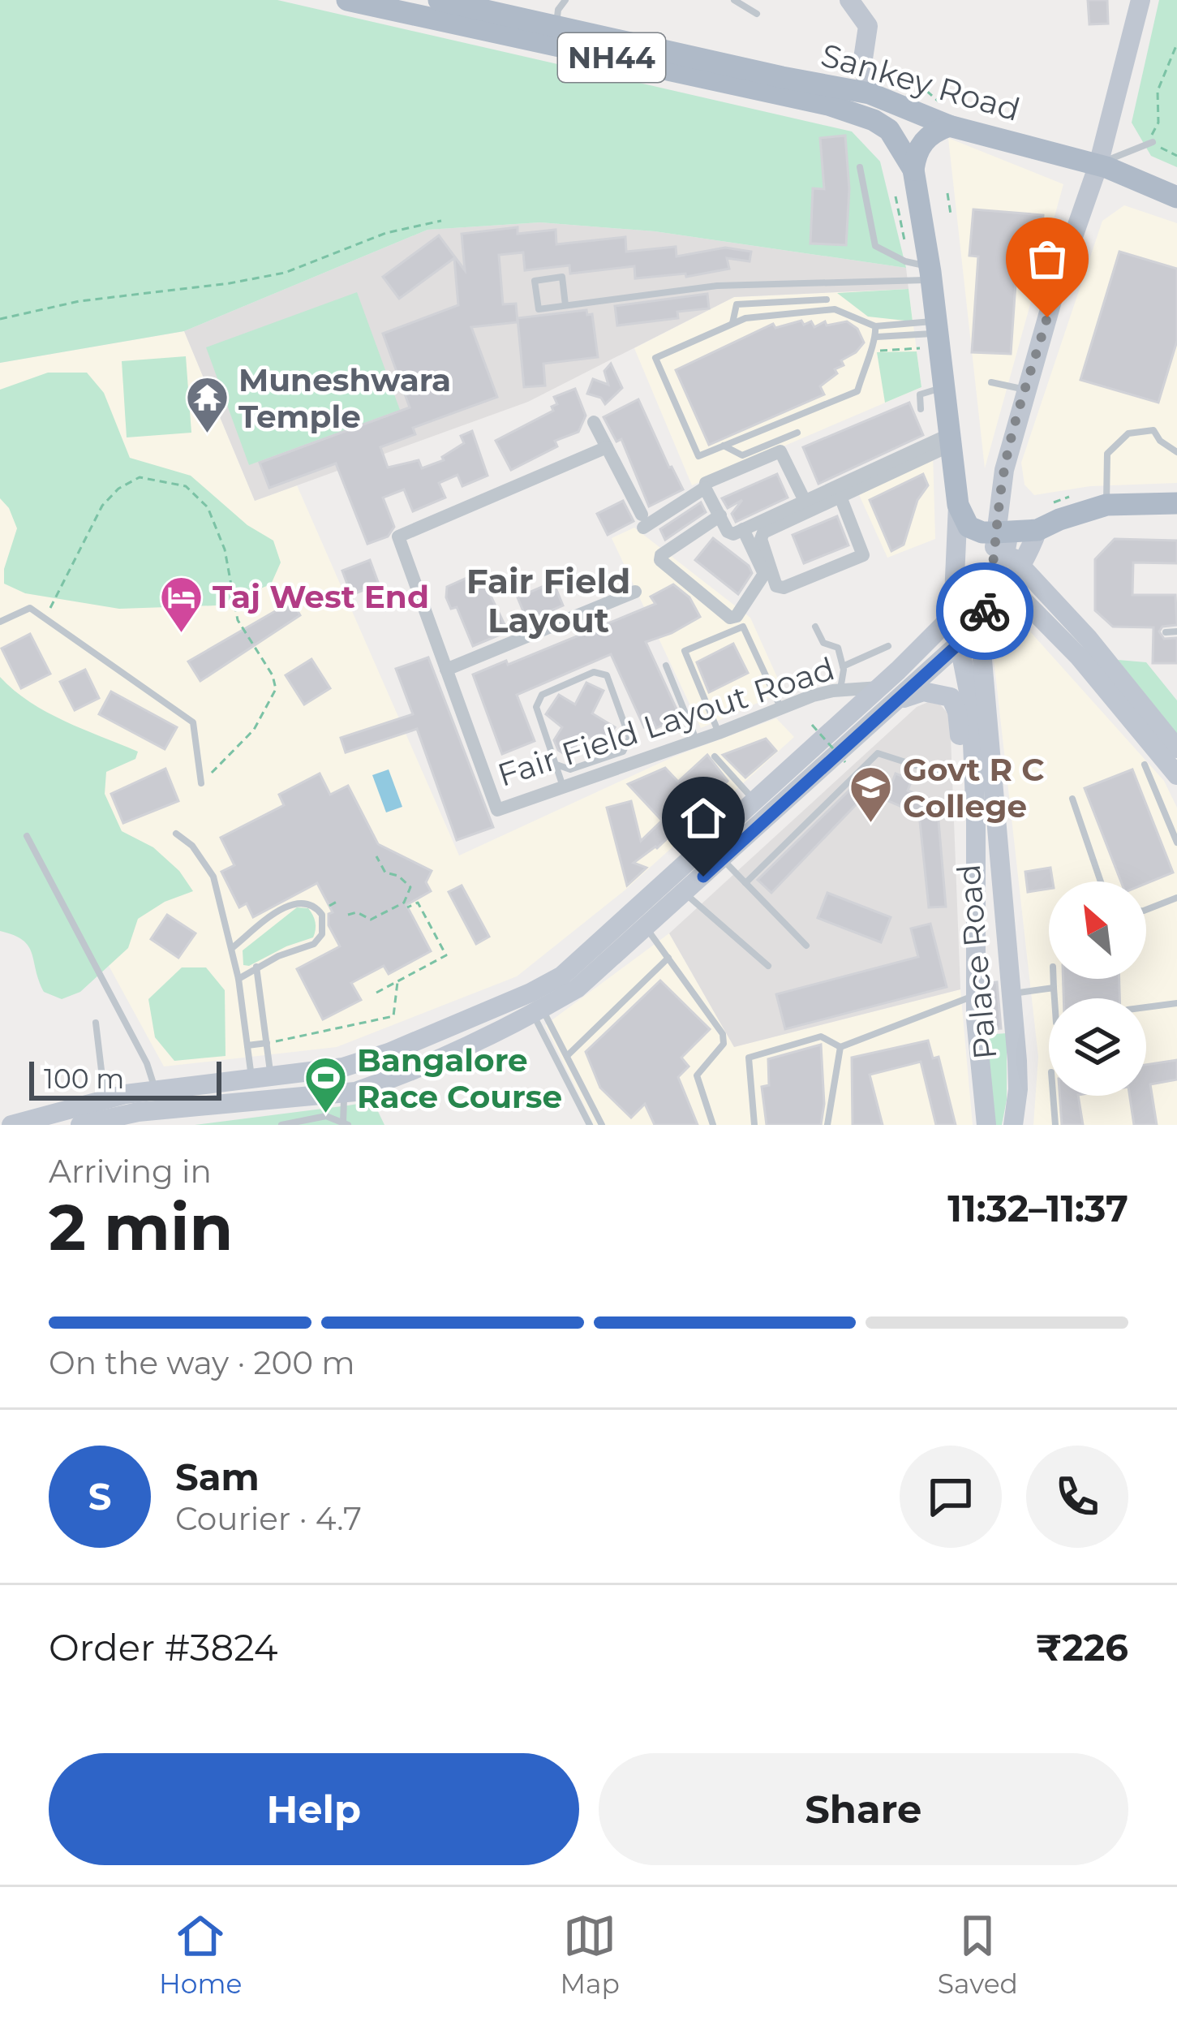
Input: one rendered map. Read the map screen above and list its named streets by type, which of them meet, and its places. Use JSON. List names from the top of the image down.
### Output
{
  "streets": {
    "main road": ["NH44", "Sankey Road", "Palace Road"],
    "street": ["Fair Field Layout Road"]
  },
  "crossings": [
    ["Sankey Road", "Palace Road"]
  ],
  "districts": ["Fair Field Layout"],
  "places": {
    "temple": ["Muneshwara Temple"],
    "hotel": ["Taj West End"],
    "school or university": ["Govt R C College"],
    "sports": ["Bangalore Race Course"]
  },
  "scale_bar": "100 m",
  "north": "top left",
  "page": {
    "scale": "100 m",
    "heading": ["2 min", "Arriving in", "11:32–11:37"],
    "panel": [
      "Sam",
      "Courier · 4.7",
      "Order #3824",
      "₹226"
    ],
    "bar": "On the way · 200 m",
    "round": "S",
    "buttons": ["Help", "Share"],
    "tabs": ["Home", "Map", "Saved"]
  }
}
